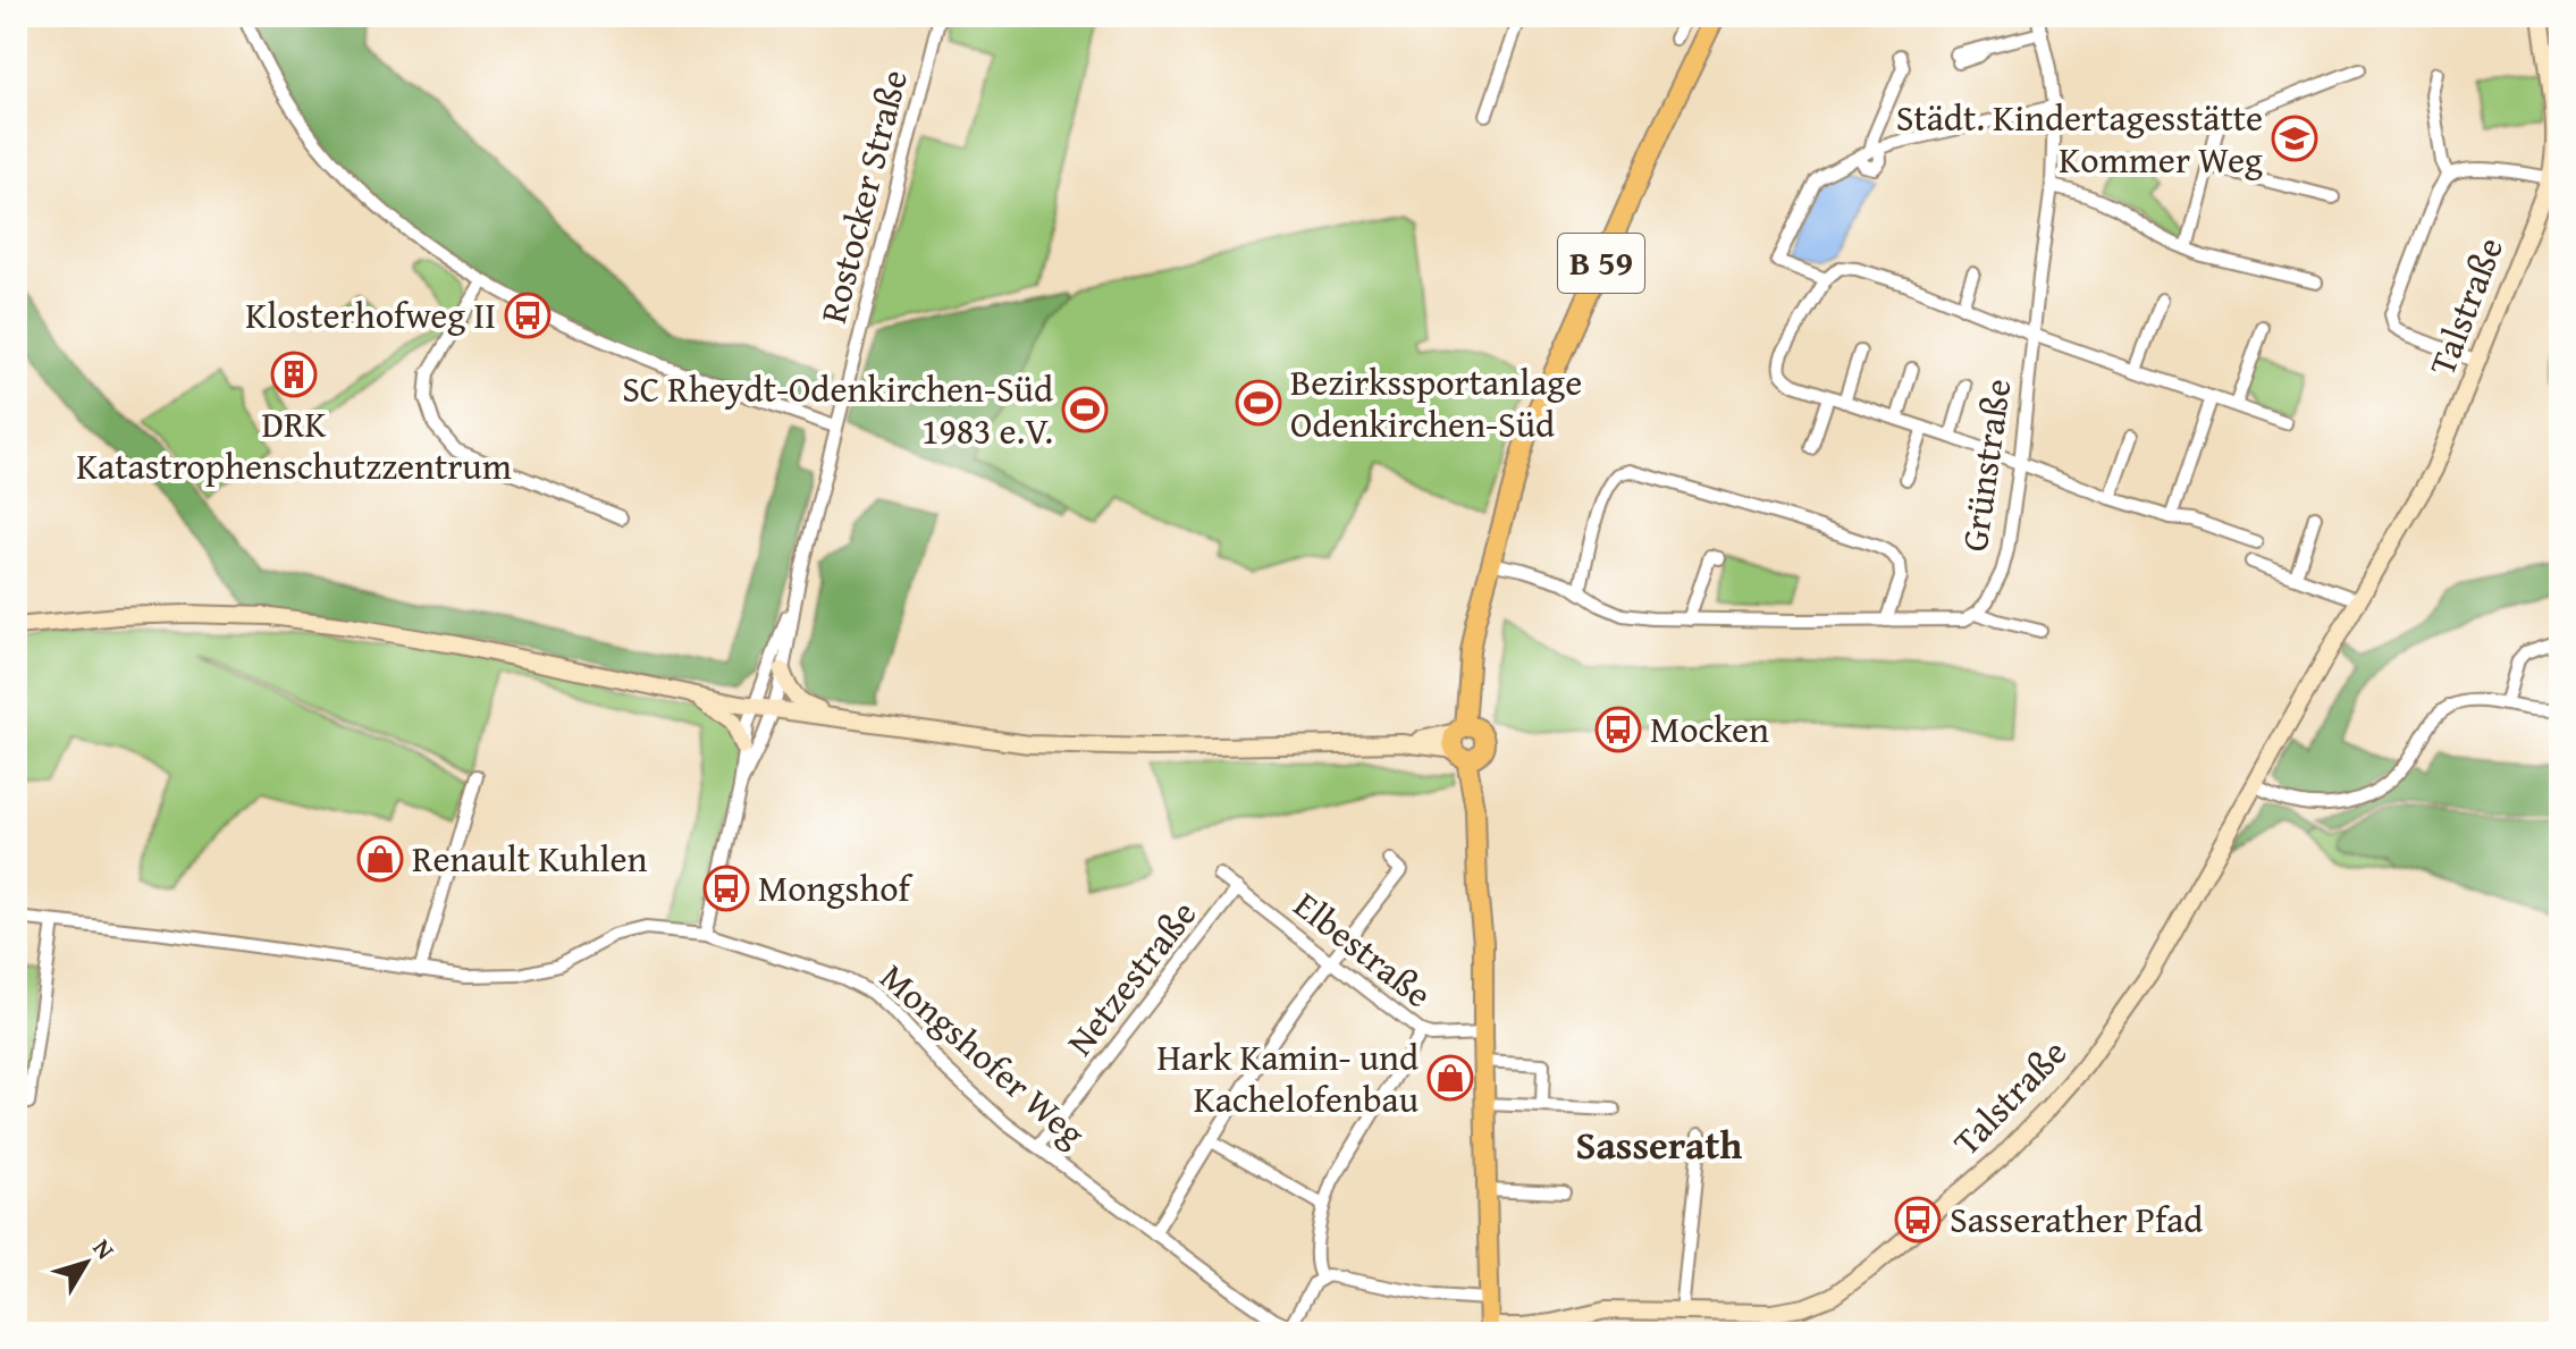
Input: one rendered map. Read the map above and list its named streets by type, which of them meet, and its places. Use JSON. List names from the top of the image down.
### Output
{
  "streets": {
    "main road": ["B 59"],
    "street": [
      "Rostocker Straße",
      "Talstraße",
      "Grünstraße",
      "Elbestraße",
      "Netzestraße",
      "Mongshofer Weg"
    ]
  },
  "crossings": [
    ["B 59", "Talstraße"],
    ["B 59", "Elbestraße"],
    ["Elbestraße", "Netzestraße"],
    ["Netzestraße", "Mongshofer Weg"]
  ],
  "districts": ["Sasserath"],
  "places": {
    "school or university": ["Städt. Kindertagesstätte Kommer Weg"],
    "bus stop": [
      "Klosterhofweg II",
      "Mocken",
      "Mongshof",
      "Sasserather Pfad"
    ],
    "building": ["DRK Katastrophenschutzzentrum"],
    "sports": ["Bezirkssportanlage Odenkirchen-Süd", "SC Rheydt-Odenkirchen-Süd 1983 e.V."],
    "shop": ["Renault Kuhlen", "Hark Kamin- und Kachelofenbau"]
  },
  "north": "top right"
}
